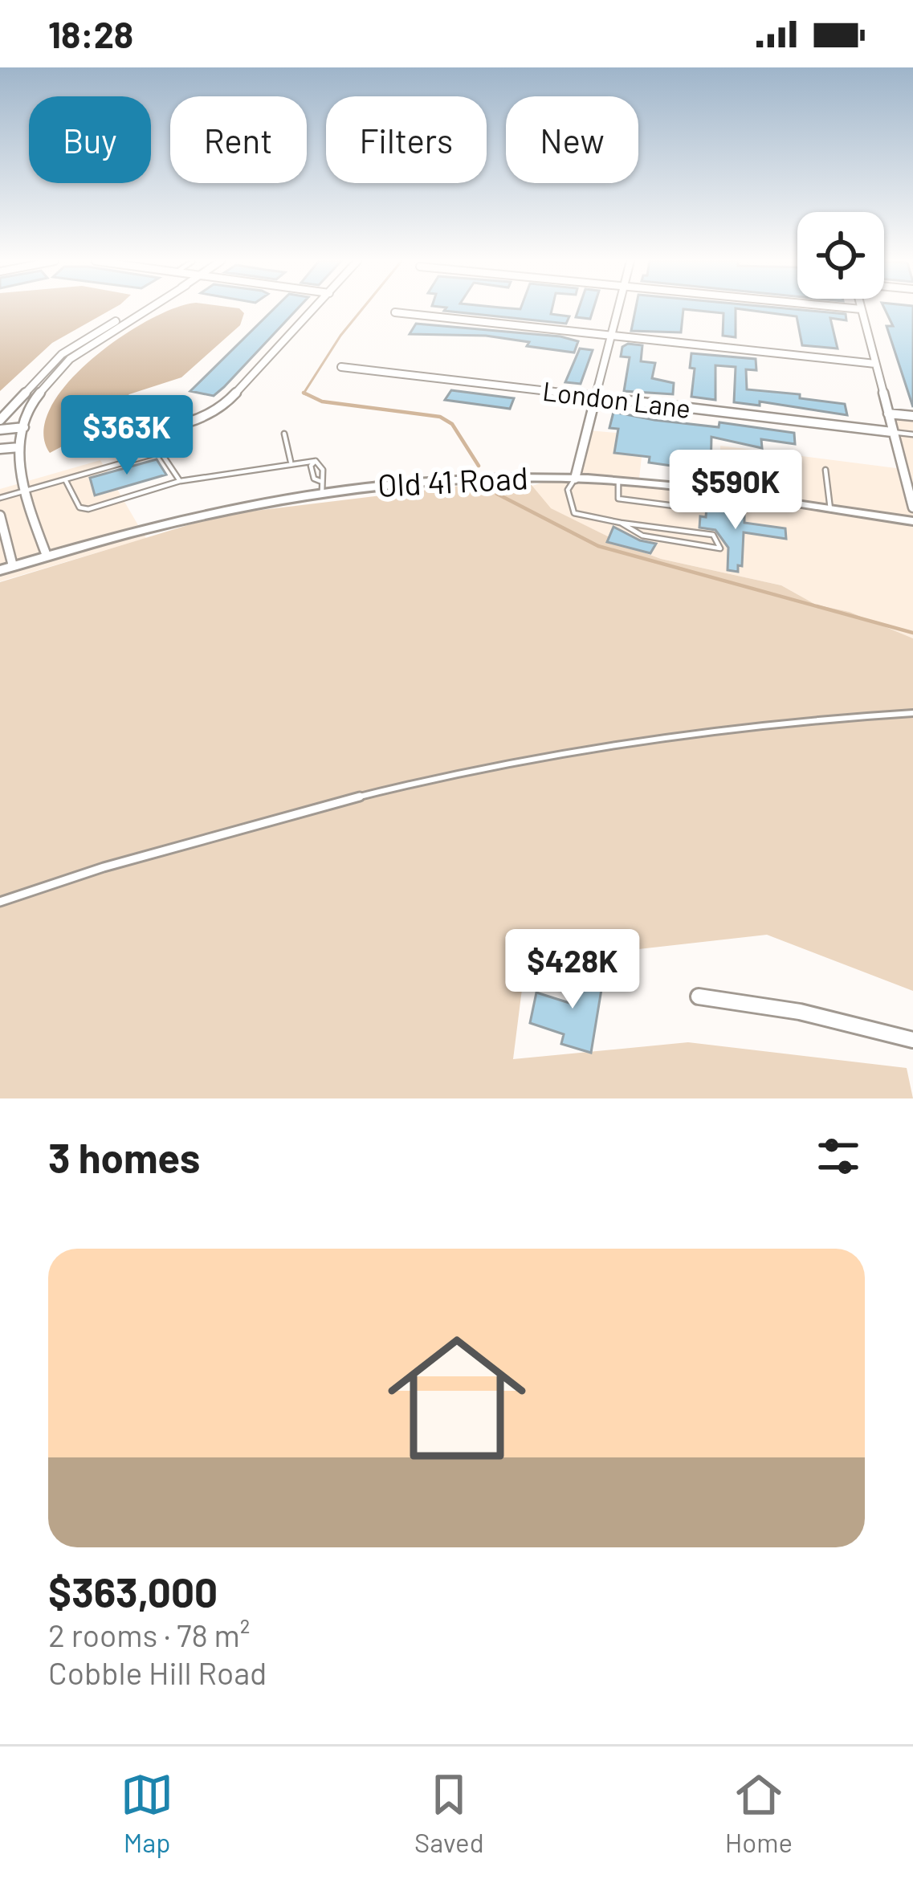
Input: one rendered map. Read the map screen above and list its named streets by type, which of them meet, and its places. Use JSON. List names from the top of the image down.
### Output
{
  "streets": {
    "street": ["London Lane", "Old 41 Road"]
  },
  "page": {
    "status": "18:28",
    "chip": [
      "Buy",
      "Rent",
      "Filters",
      "New"
    ],
    "price": ["$363K", "$590K", "$428K"],
    "heading": "3 homes",
    "list": [
      {
        "name": "$363,000",
        "note": "2 rooms · 78 m² · Cobble Hill Road"
      }
    ],
    "tabs": ["Map", "Saved", "Home"]
  }
}
